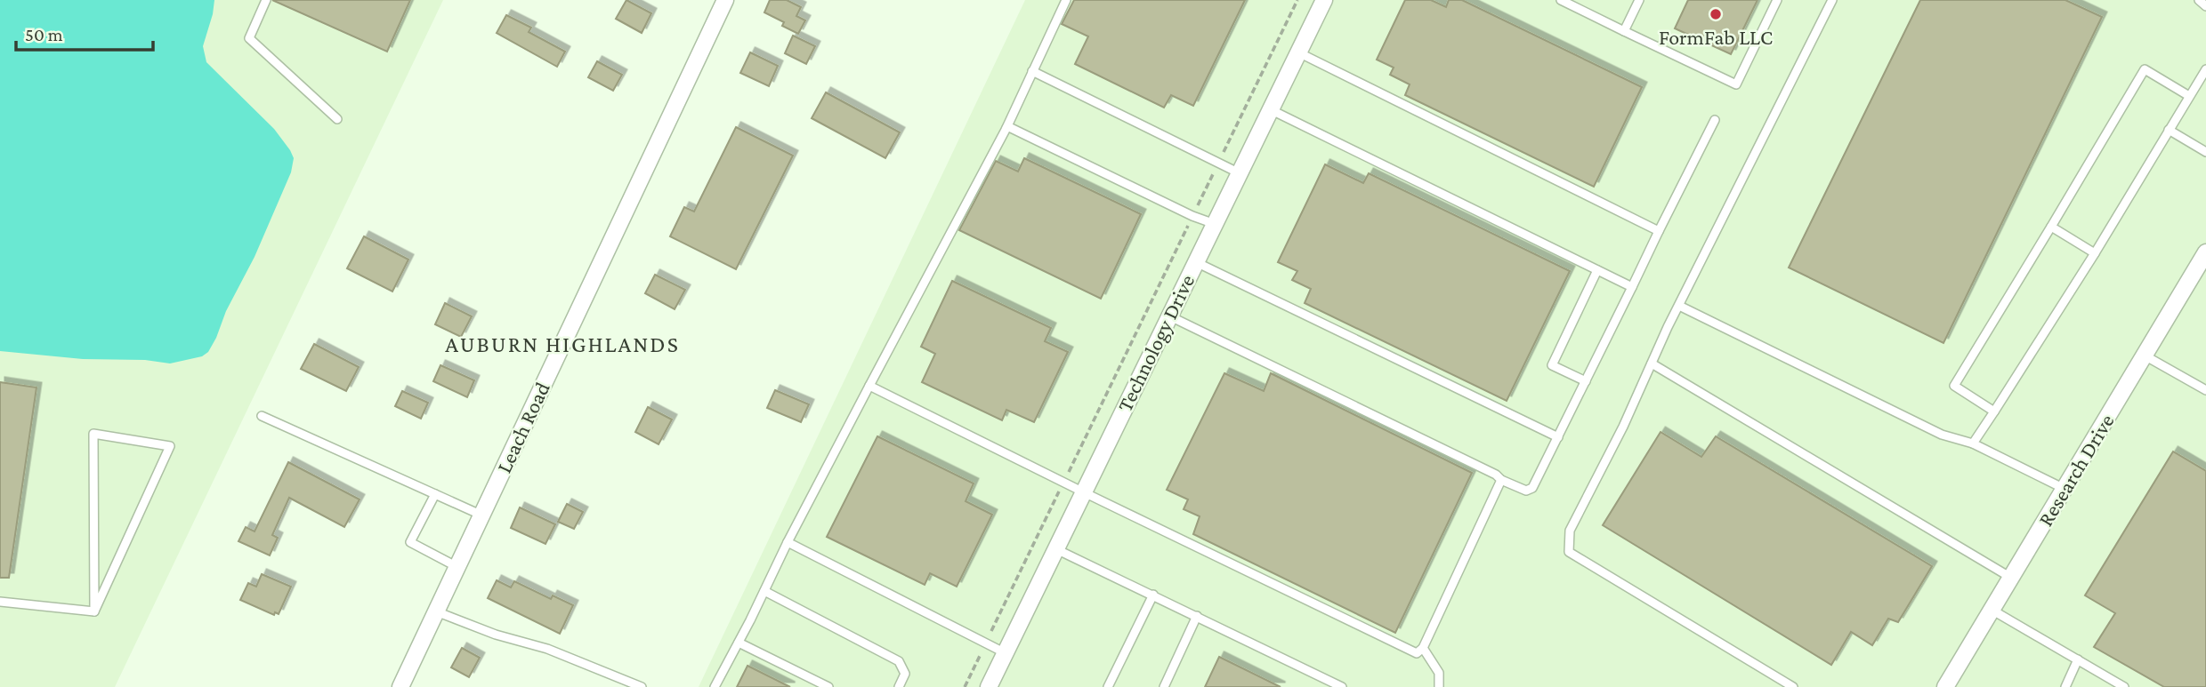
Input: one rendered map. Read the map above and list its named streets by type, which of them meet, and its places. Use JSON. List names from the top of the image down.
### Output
{
  "streets": {
    "street": ["Technology Drive", "Leach Road", "Research Drive"]
  },
  "districts": ["AUBURN HIGHLANDS"],
  "places": ["FormFab LLC"],
  "scale_bar": "50 m"
}
